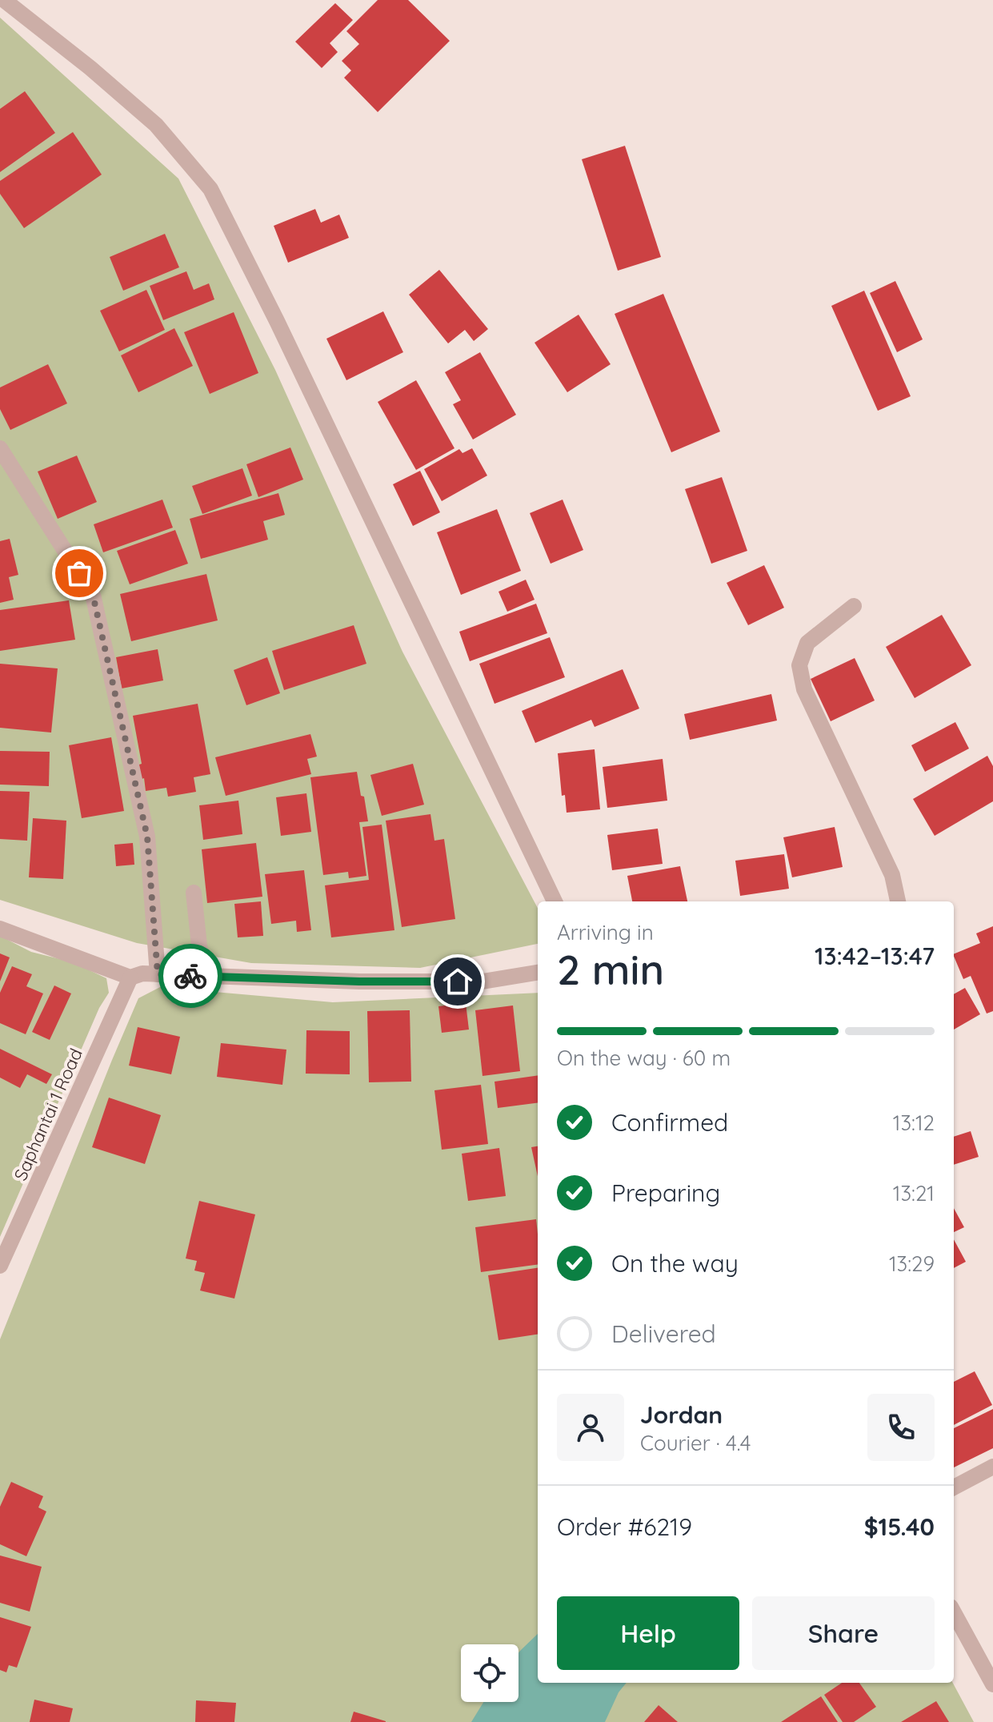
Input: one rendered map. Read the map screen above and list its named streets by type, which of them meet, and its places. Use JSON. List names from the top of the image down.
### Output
{
  "streets": {
    "street": ["Saphantai 1 Road"]
  },
  "page": {
    "heading": ["2 min", "Arriving in", "13:42–13:47"],
    "panel": [
      "Jordan",
      "Courier · 4.4",
      "Order #6219",
      "$15.40"
    ],
    "bar": "On the way · 60 m",
    "list": [
      ["Confirmed", "13:12"],
      ["Preparing", "13:21"],
      ["On the way", "13:29"],
      "Delivered"
    ],
    "buttons": ["Help", "Share"]
  }
}
